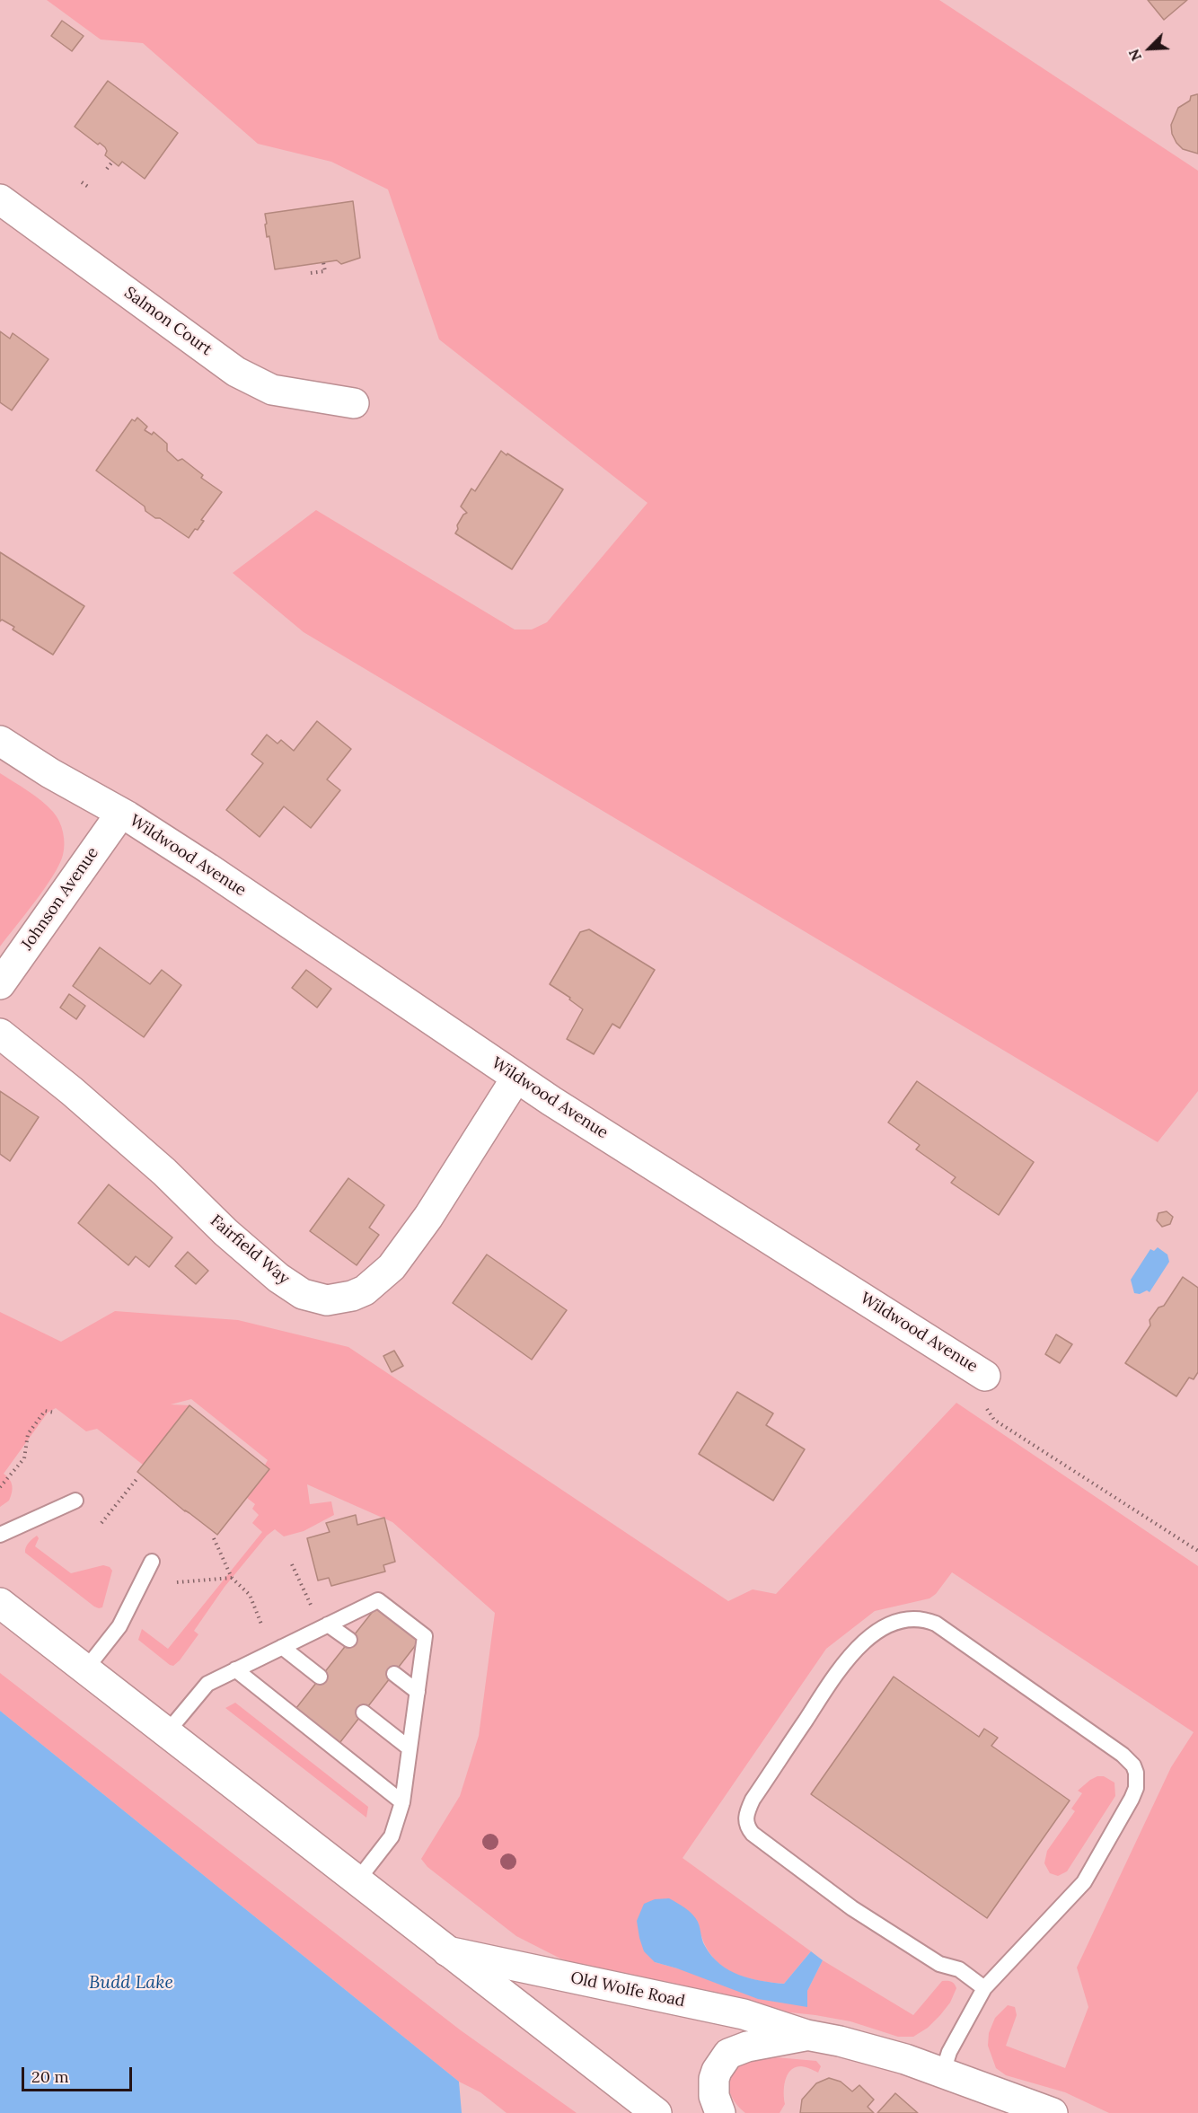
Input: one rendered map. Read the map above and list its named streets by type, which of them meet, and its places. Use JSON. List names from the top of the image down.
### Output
{
  "streets": {
    "street": [
      "Salmon Court",
      "Wildwood Avenue",
      "Johnson Avenue",
      "Fairfield Way",
      "Old Wolfe Road"
    ]
  },
  "crossings": [
    ["Wildwood Avenue", "Johnson Avenue"],
    ["Wildwood Avenue", "Fairfield Way"]
  ],
  "water": ["Budd Lake"],
  "scale_bar": "20 m",
  "north": "bottom left"
}
